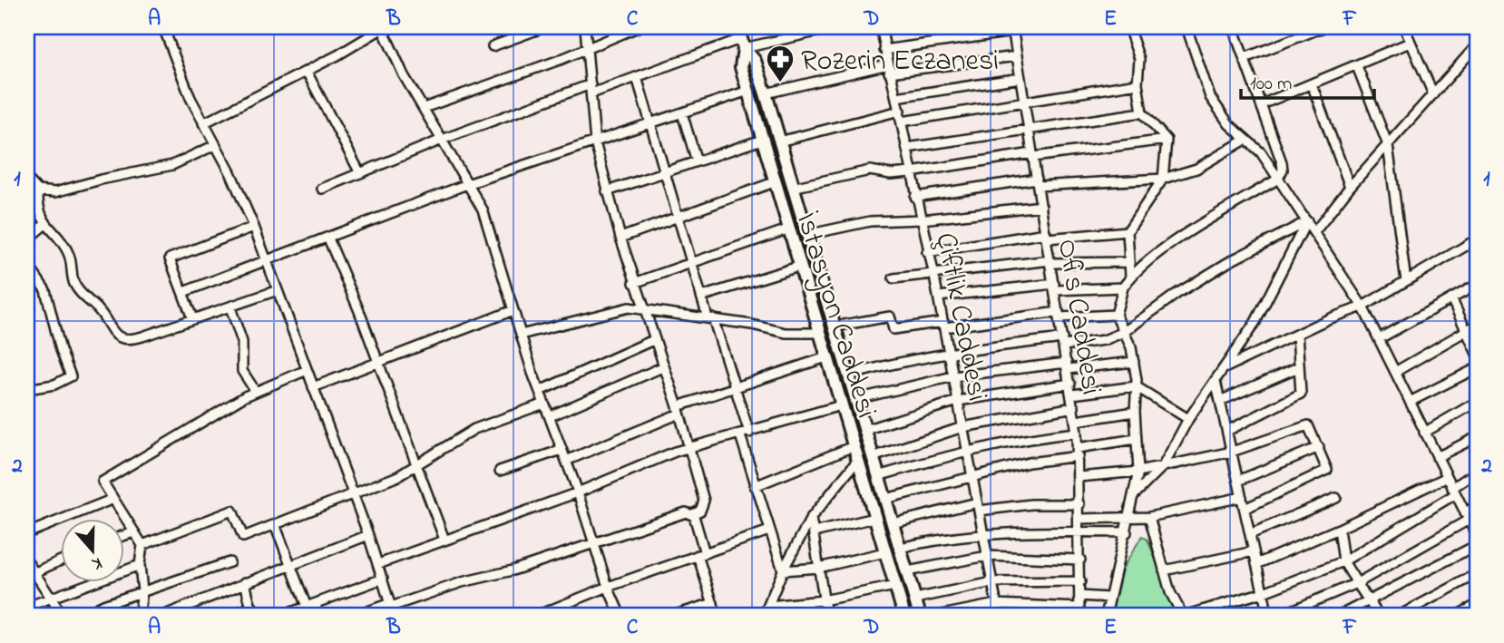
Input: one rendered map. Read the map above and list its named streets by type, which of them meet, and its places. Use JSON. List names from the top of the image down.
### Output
{
  "streets": {
    "main road": ["İstasyon Caddesi"],
    "street": ["Çiftlik Caddesi", "Ofis Caddesi"]
  },
  "places": {
    "pharmacy": ["Rozerin Eczanesi"]
  },
  "scale_bar": "100 m",
  "north": "bottom",
  "grid": {
    "columns": [
      "A",
      "B",
      "C",
      "D",
      "E",
      "F"
    ],
    "rows": ["1", "2"]
  }
}
